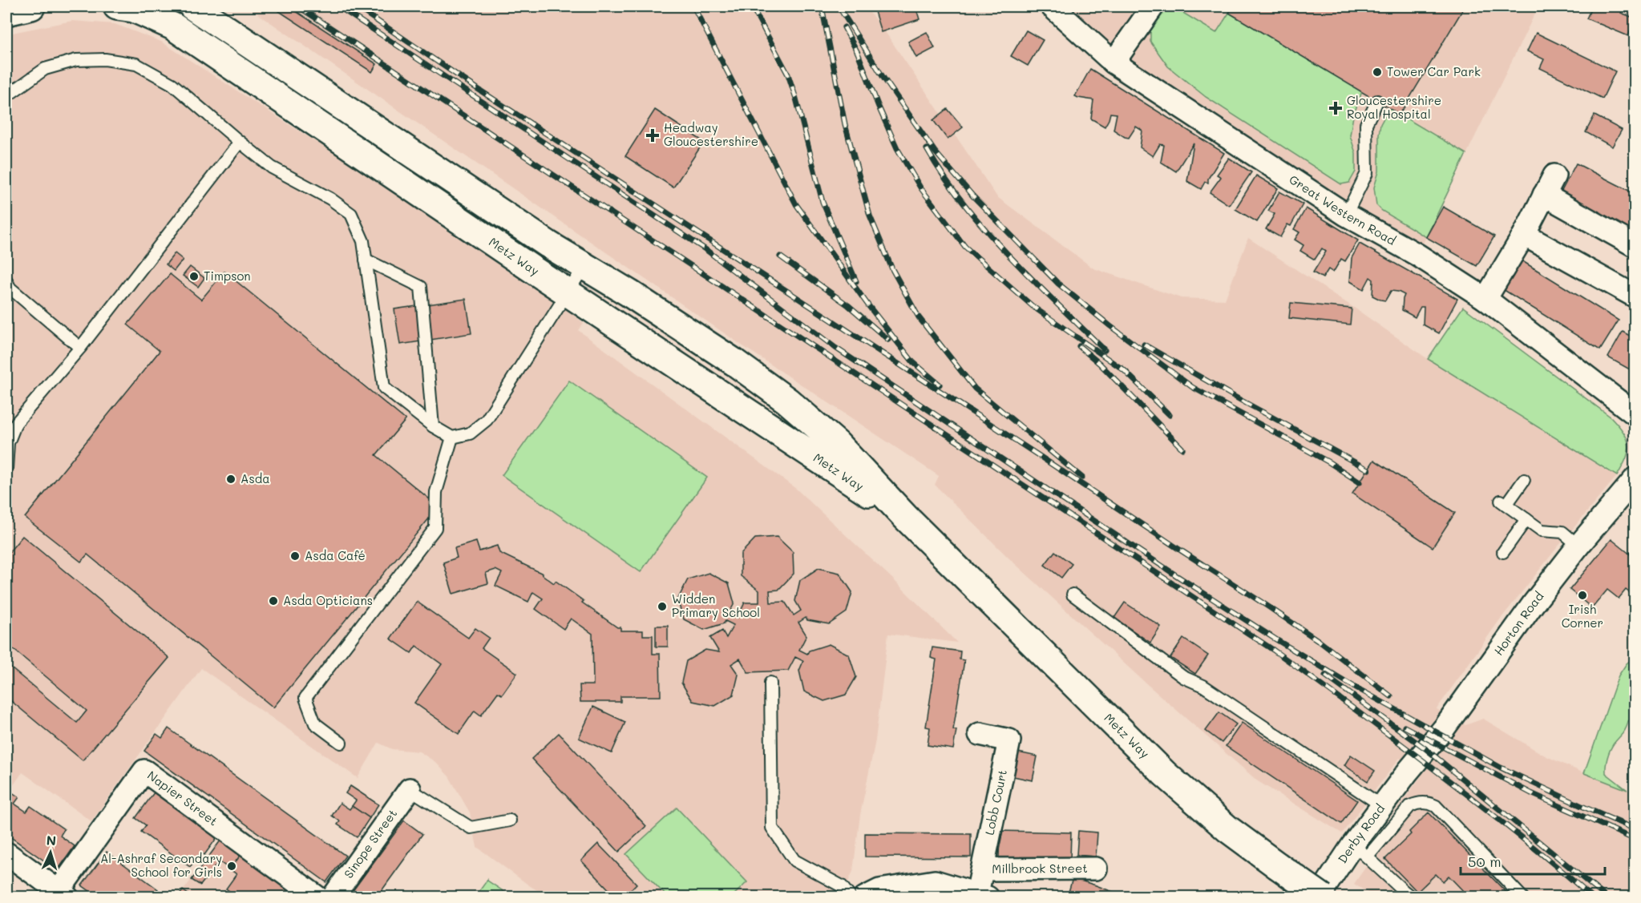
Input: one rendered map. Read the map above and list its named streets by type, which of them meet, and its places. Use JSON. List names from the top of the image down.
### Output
{
  "streets": {
    "main road": ["Metz Way"],
    "street": [
      "Great Western Road",
      "Horton Road",
      "Napier Street",
      "Lobb Court",
      "Derby Road",
      "Sinope Street",
      "Millbrook Street"
    ]
  },
  "crossings": [
    ["Horton Road", "Derby Road"],
    ["Lobb Court", "Millbrook Street"]
  ],
  "places": {
    "other": [
      "Tower Car Park",
      "Timpson",
      "Asda",
      "Asda Café",
      "Irish Corner",
      "Asda Opticians",
      "Widden Primary School",
      "Al-Ashraf Secondary School for Girls"
    ],
    "health": ["Gloucestershire Royal Hospital", "Headway Gloucestershire"]
  },
  "scale_bar": "50 m",
  "north": "top"
}
